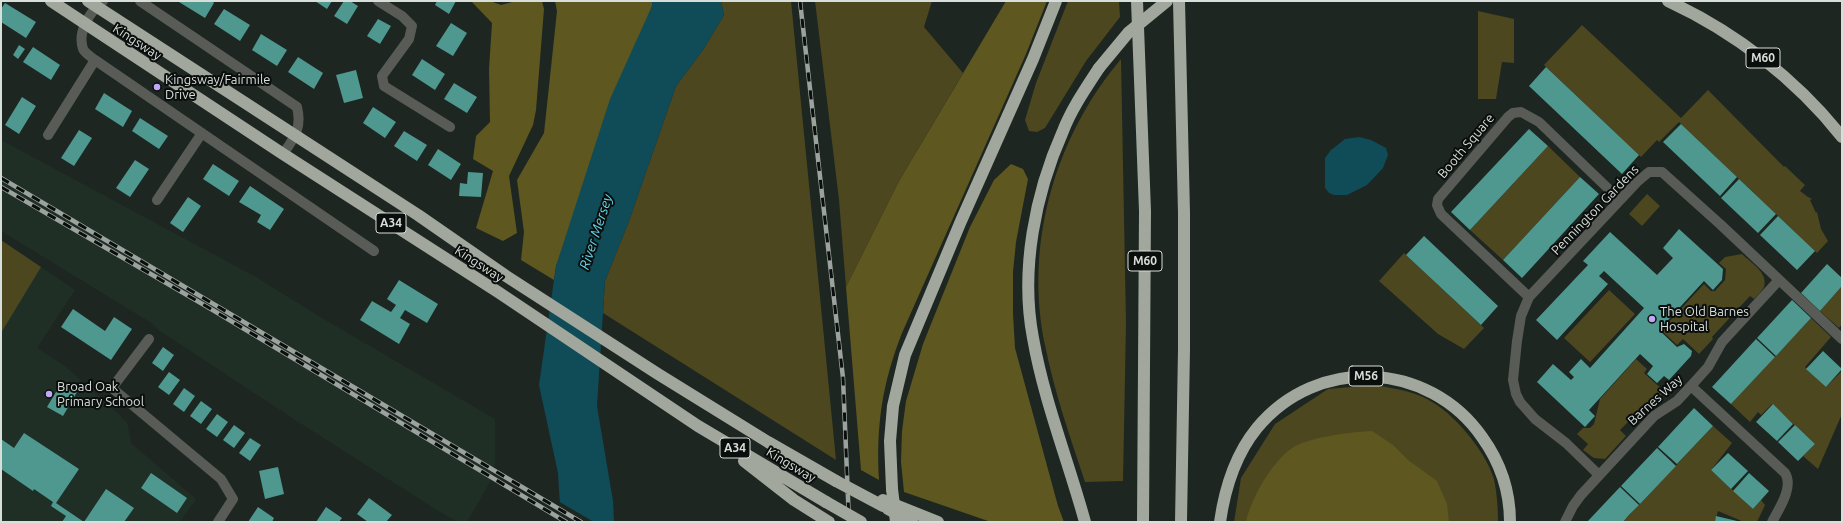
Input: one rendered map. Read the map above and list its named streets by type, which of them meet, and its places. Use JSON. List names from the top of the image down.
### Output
{
  "streets": {
    "highway": [
      "Kingsway",
      "M60",
      "A34",
      "M56"
    ],
    "street": ["Booth Square", "Pennington Gardens", "Barnes Way"]
  },
  "crossings": [
    ["Booth Square", "Pennington Gardens"],
    ["Pennington Gardens", "Barnes Way"]
  ],
  "water": ["River Mersey"],
  "places": ["Kingsway/Fairmile Drive", "The Old Barnes Hospital", "Broad Oak Primary School"]
}
